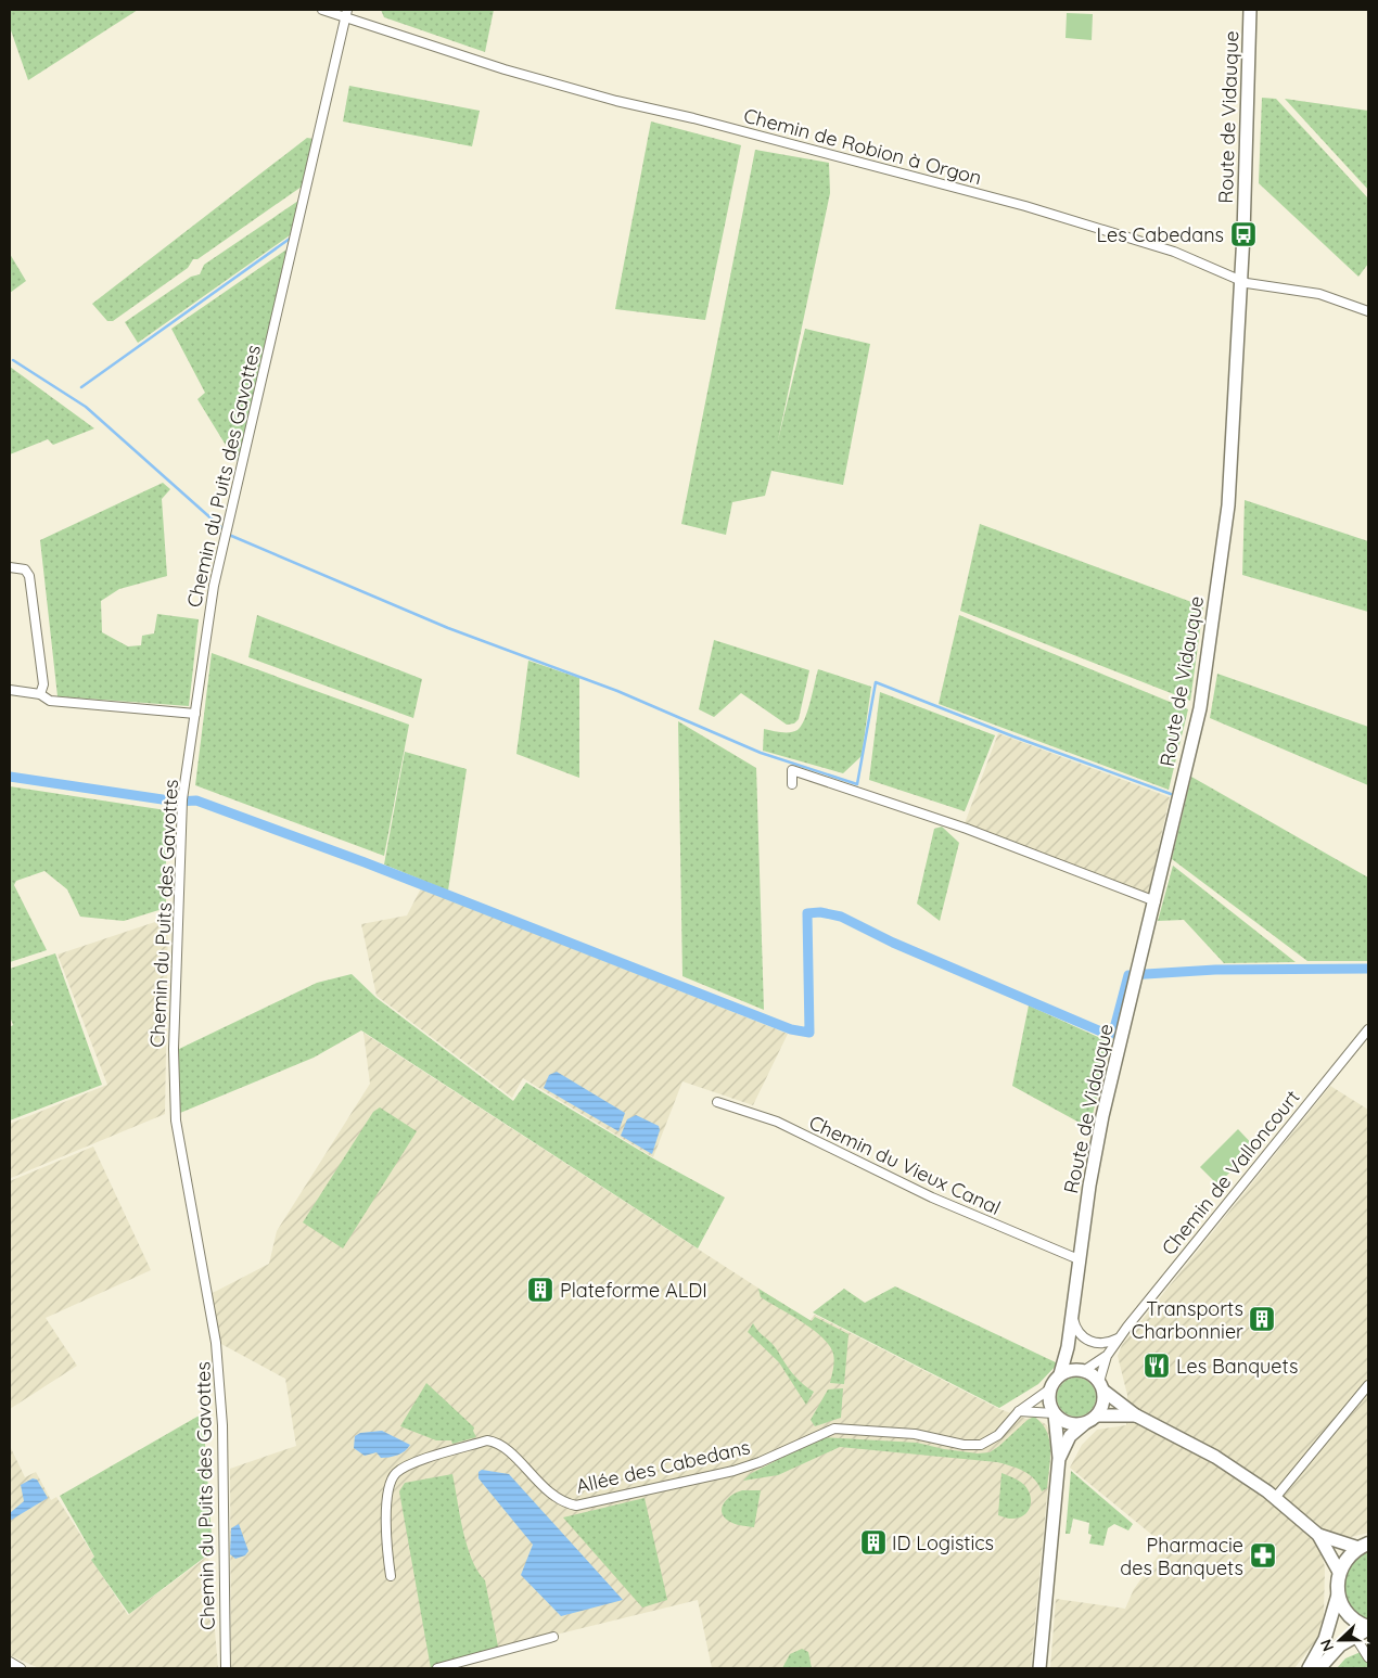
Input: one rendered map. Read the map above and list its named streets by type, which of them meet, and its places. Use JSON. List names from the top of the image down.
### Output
{
  "streets": {
    "street": [
      "Route de Vidauque",
      "Chemin de Robion à Orgon",
      "Chemin du Puits des Gavottes",
      "Chemin du Vieux Canal",
      "Chemin de Valloncourt",
      "Allée des Cabedans"
    ]
  },
  "crossings": [
    ["Route de Vidauque", "Chemin de Robion à Orgon"],
    ["Route de Vidauque", "Chemin du Vieux Canal"],
    ["Route de Vidauque", "Chemin de Valloncourt"],
    ["Chemin de Robion à Orgon", "Chemin du Puits des Gavottes"]
  ],
  "places": {
    "bus stop": ["Les Cabedans"],
    "building": ["Plateforme ALDI", "Transports Charbonnier", "ID Logistics"],
    "restaurant": ["Les Banquets"],
    "pharmacy": ["Pharmacie des Banquets"]
  },
  "north": "left"
}
